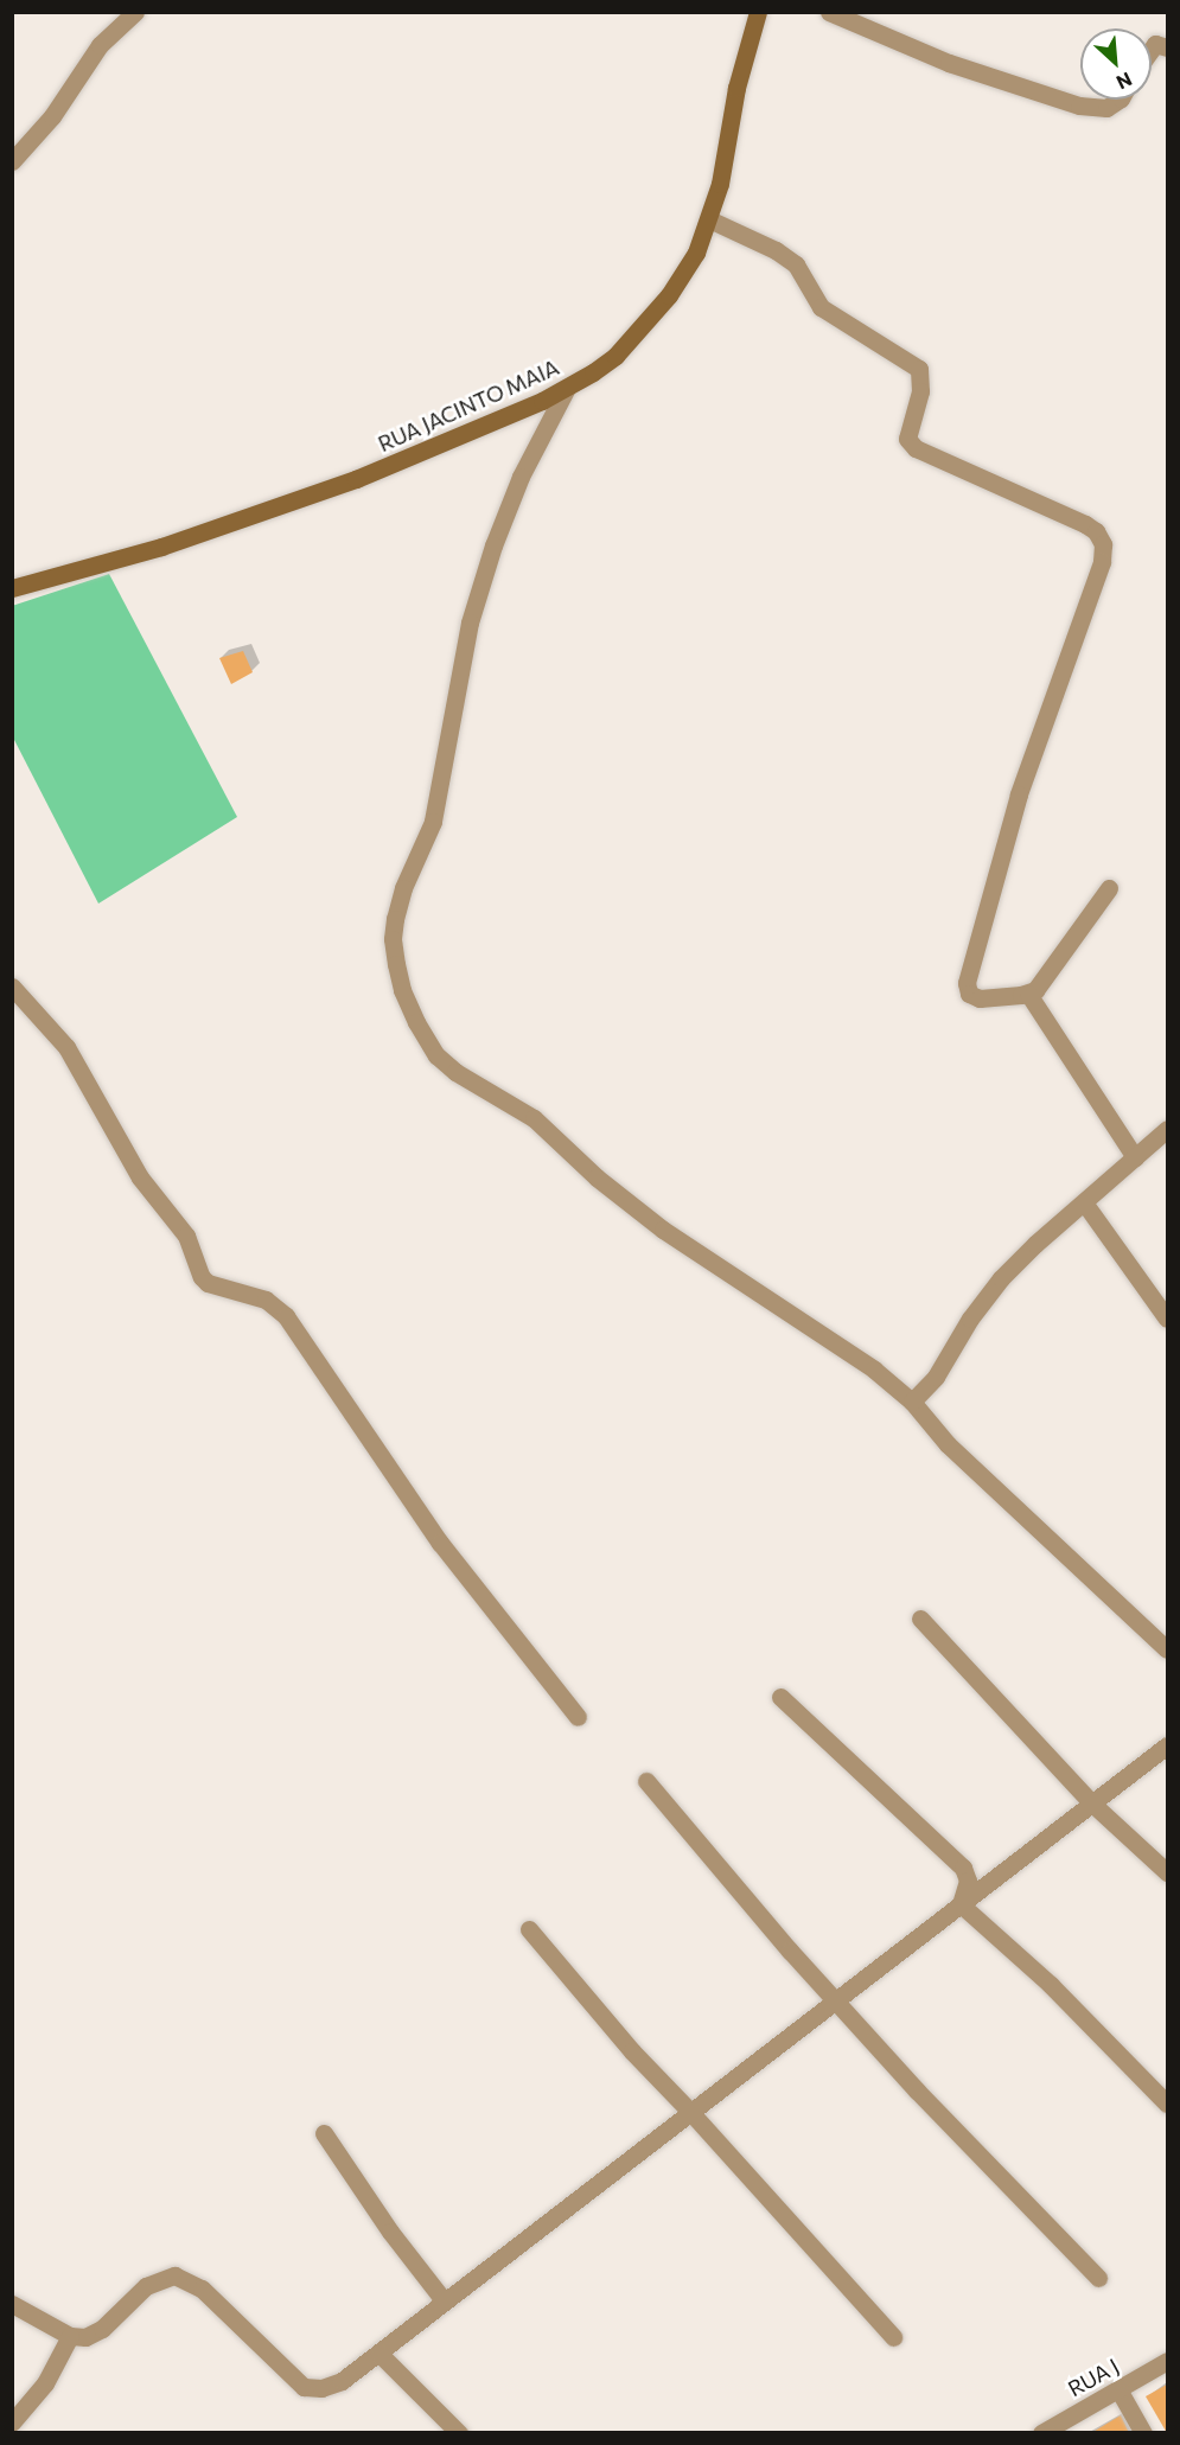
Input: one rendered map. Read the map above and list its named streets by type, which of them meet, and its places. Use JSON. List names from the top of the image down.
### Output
{
  "streets": {
    "street": ["RUA JACINTO MAIA", "RUA J"]
  },
  "north": "bottom right"
}
